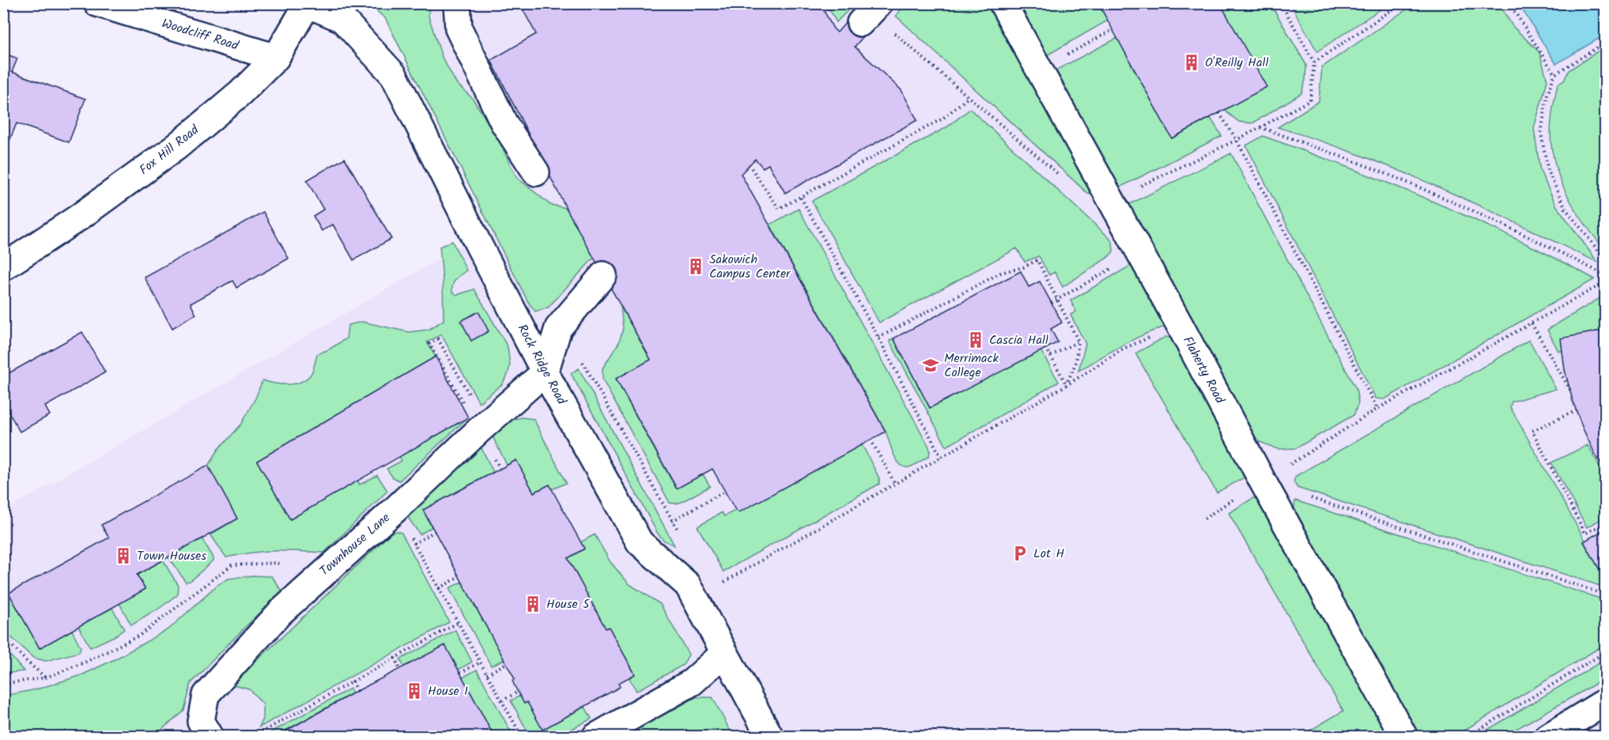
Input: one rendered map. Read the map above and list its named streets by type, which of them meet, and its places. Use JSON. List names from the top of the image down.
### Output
{
  "streets": {
    "street": [
      "Woodcliff Road",
      "Fox Hill Road",
      "Rock Ridge Road",
      "Flaherty Road",
      "Townhouse Lane"
    ]
  },
  "crossings": [
    ["Woodcliff Road", "Fox Hill Road"],
    ["Fox Hill Road", "Rock Ridge Road"],
    ["Rock Ridge Road", "Townhouse Lane"]
  ],
  "places": {
    "building": [
      "O'Reilly Hall",
      "Sakowich Campus Center",
      "Cascia Hall",
      "Town Houses",
      "House 5",
      "House 1"
    ],
    "school or university": ["Merrimack College"],
    "parking": ["Lot H"]
  }
}
